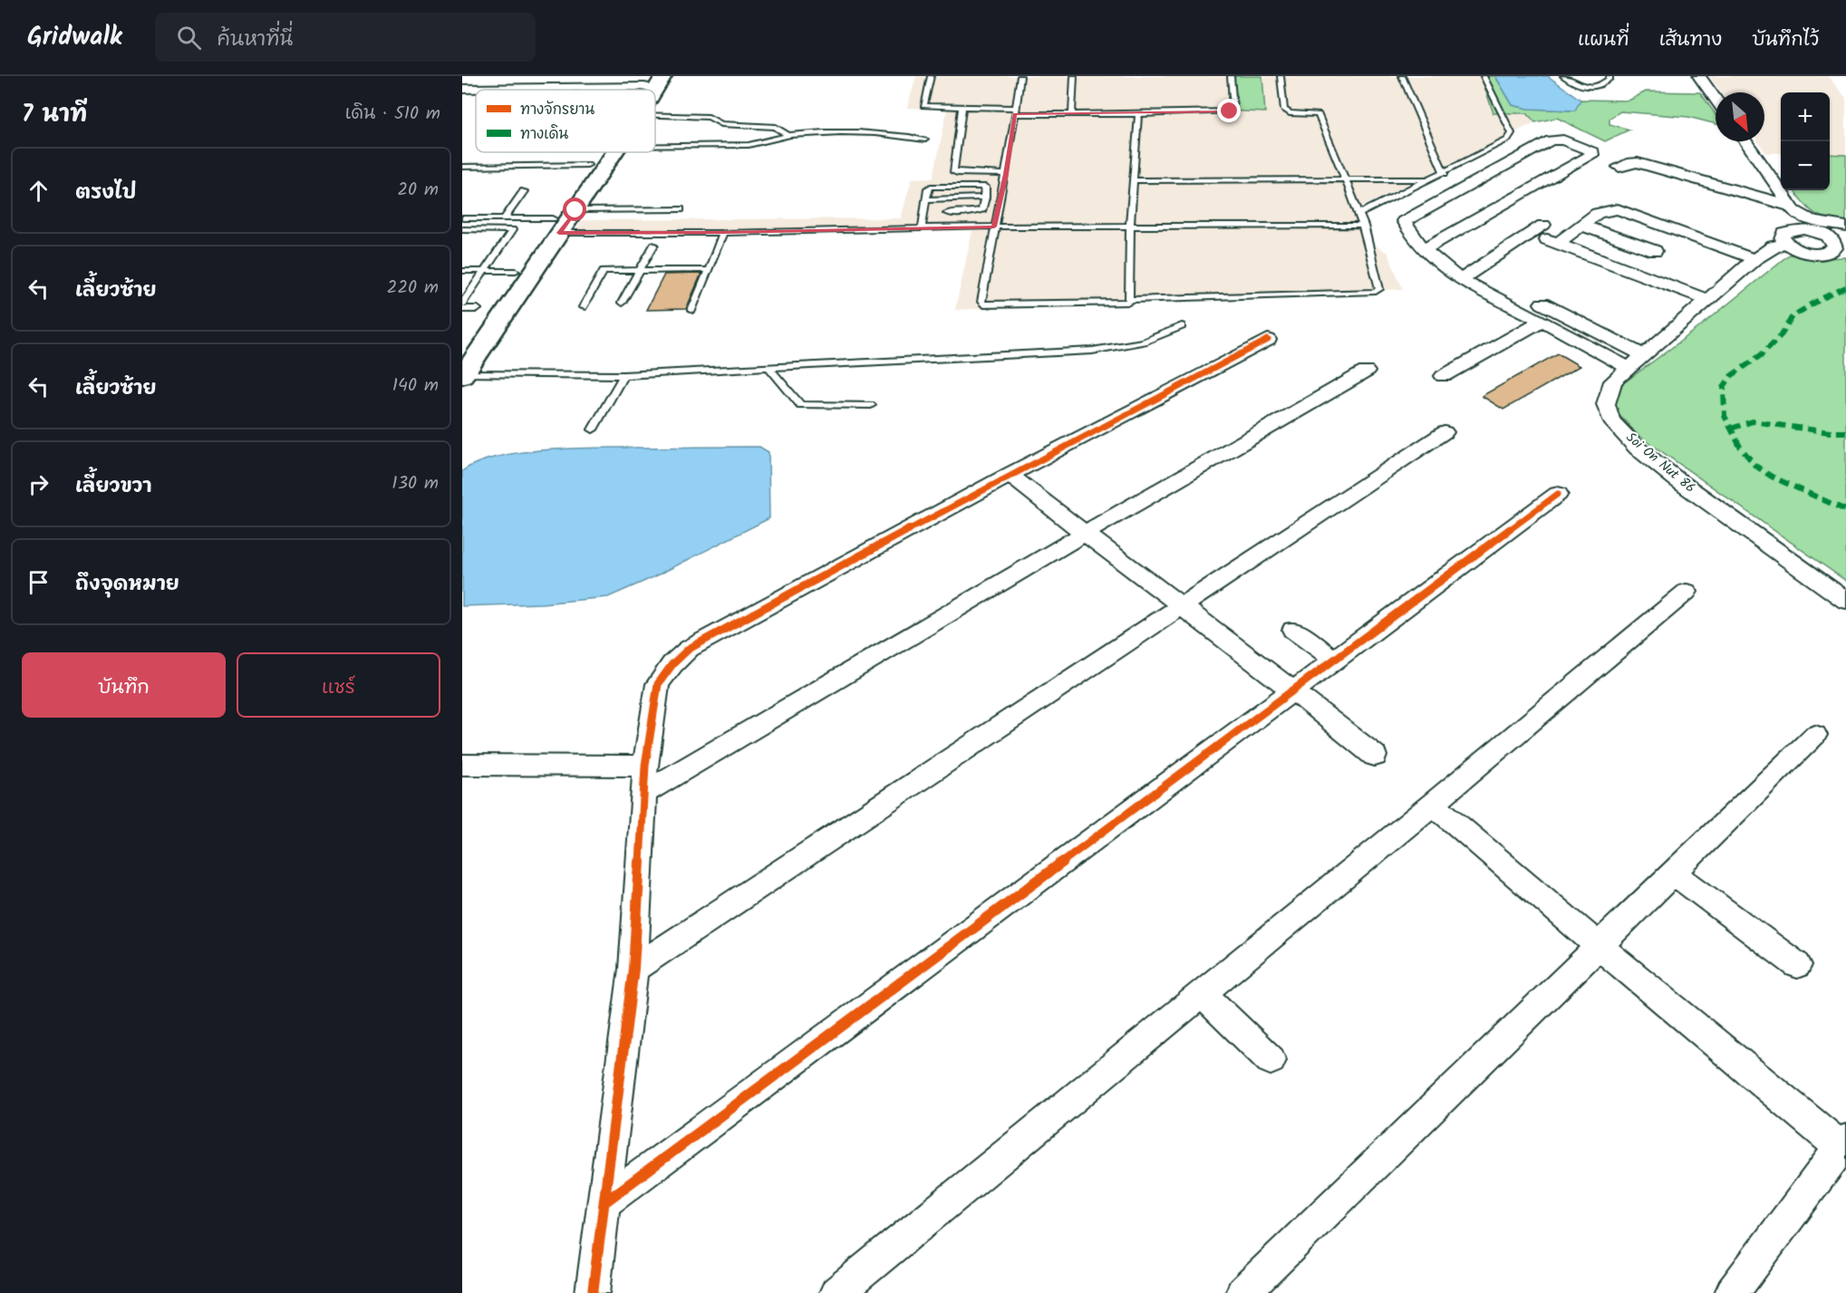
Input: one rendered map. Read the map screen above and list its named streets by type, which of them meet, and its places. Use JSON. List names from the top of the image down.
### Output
{
  "streets": {
    "street": ["Soi On Nut 86"]
  },
  "legend": ["ทางจักรยาน", "ทางเดิน"],
  "north": "bottom right",
  "page": {
    "header": "Gridwalk",
    "search": "ค้นหาที่นี่",
    "nav": ["แผนที่", "เส้นทาง", "บันทึกไว้"],
    "heading": ["7 นาที", "เดิน · 510 m"],
    "map_buttons": ["+", "−"],
    "list": [
      ["ตรงไป", "20 m"],
      ["เลี้ยวซ้าย", "220 m"],
      ["เลี้ยวซ้าย", "140 m"],
      ["เลี้ยวขวา", "130 m"],
      "ถึงจุดหมาย"
    ],
    "buttons": ["บันทึก", "แชร์"]
  }
}
